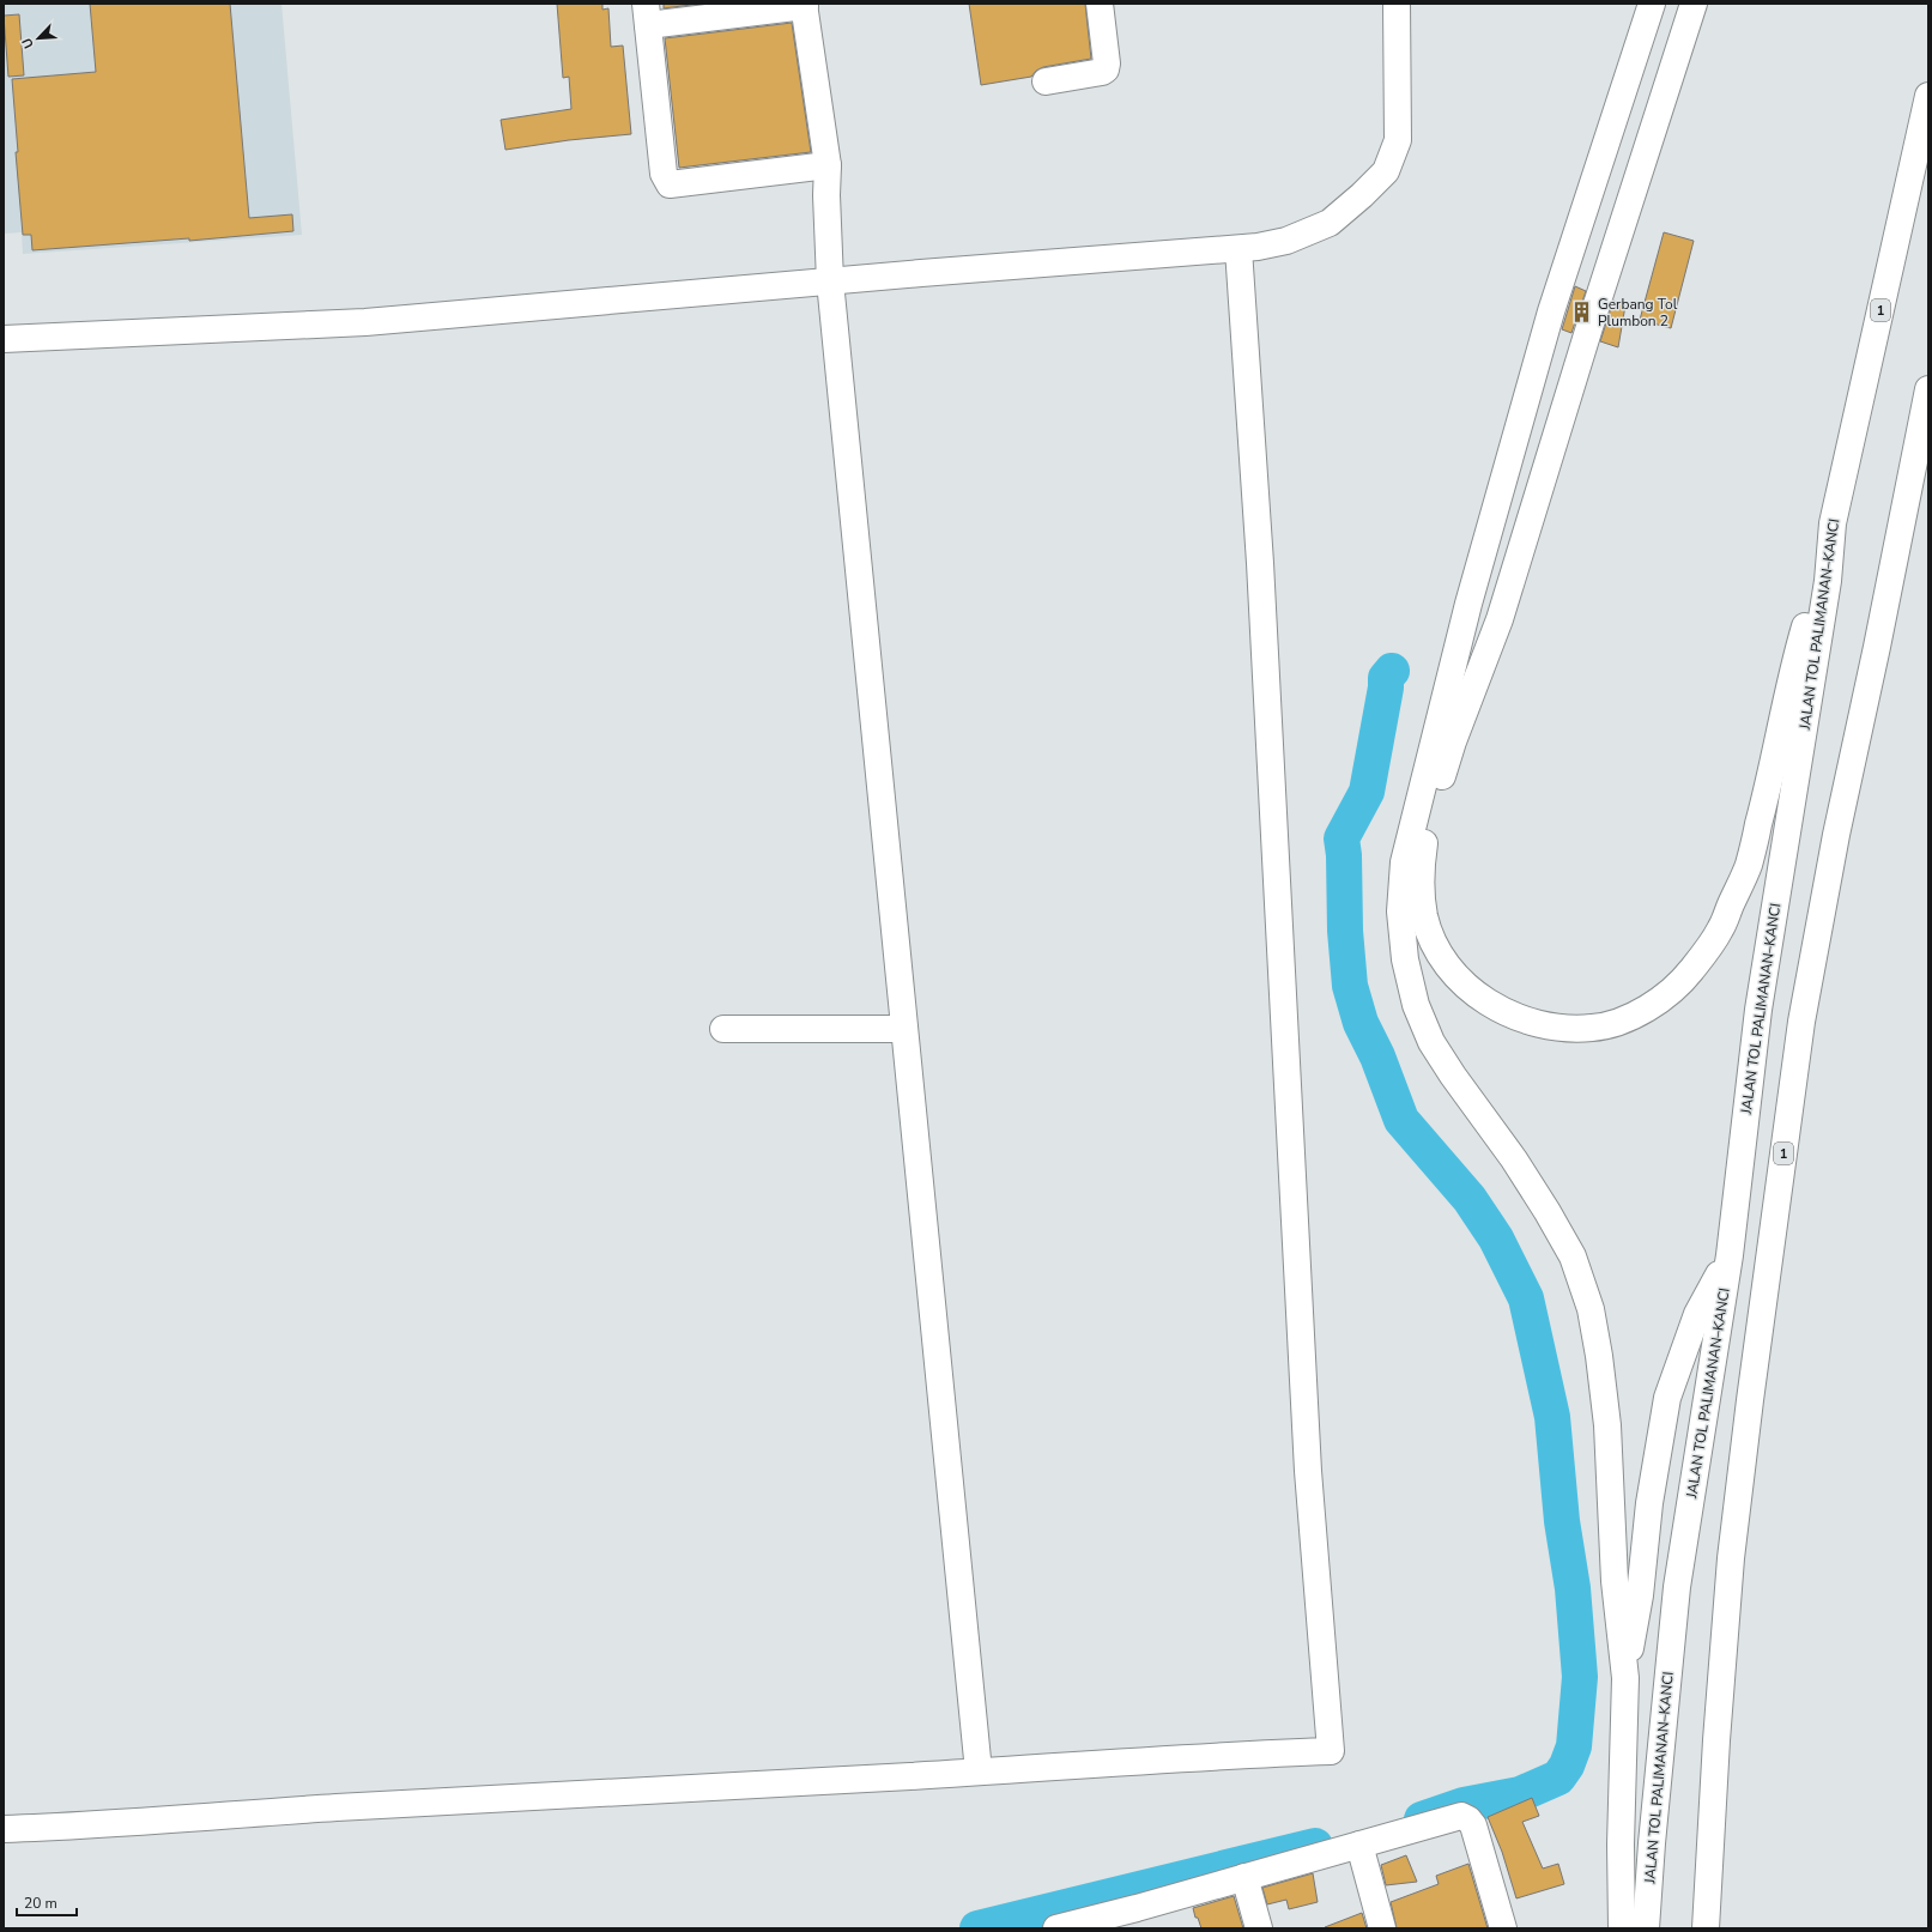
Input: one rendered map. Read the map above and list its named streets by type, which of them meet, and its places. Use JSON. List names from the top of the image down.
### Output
{
  "streets": {
    "main road": ["1", "JALAN TOL PALIMANAN–KANCI"]
  },
  "places": {
    "building": ["Gerbang Tol Plumbon 2"]
  },
  "scale_bar": "20 m",
  "north": "bottom left"
}
